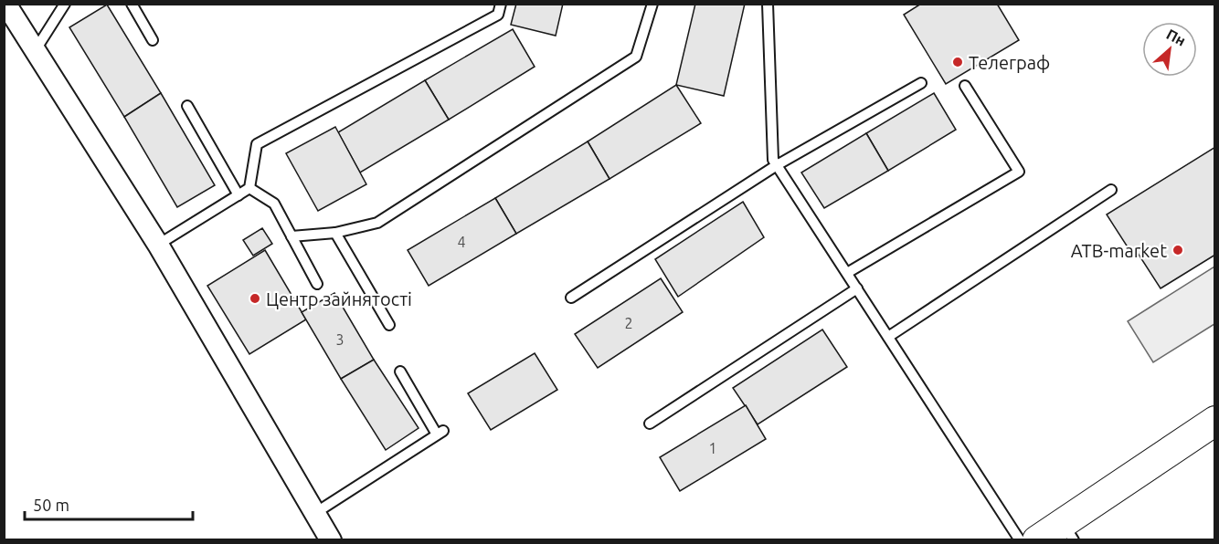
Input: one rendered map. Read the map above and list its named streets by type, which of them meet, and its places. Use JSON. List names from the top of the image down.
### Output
{
  "places": ["Телеграф", "ATB-market", "Центр зайнятості"],
  "house_numbers": [
    "4",
    "2",
    "3",
    "1"
  ],
  "scale_bar": "50 m",
  "north": "top right"
}
